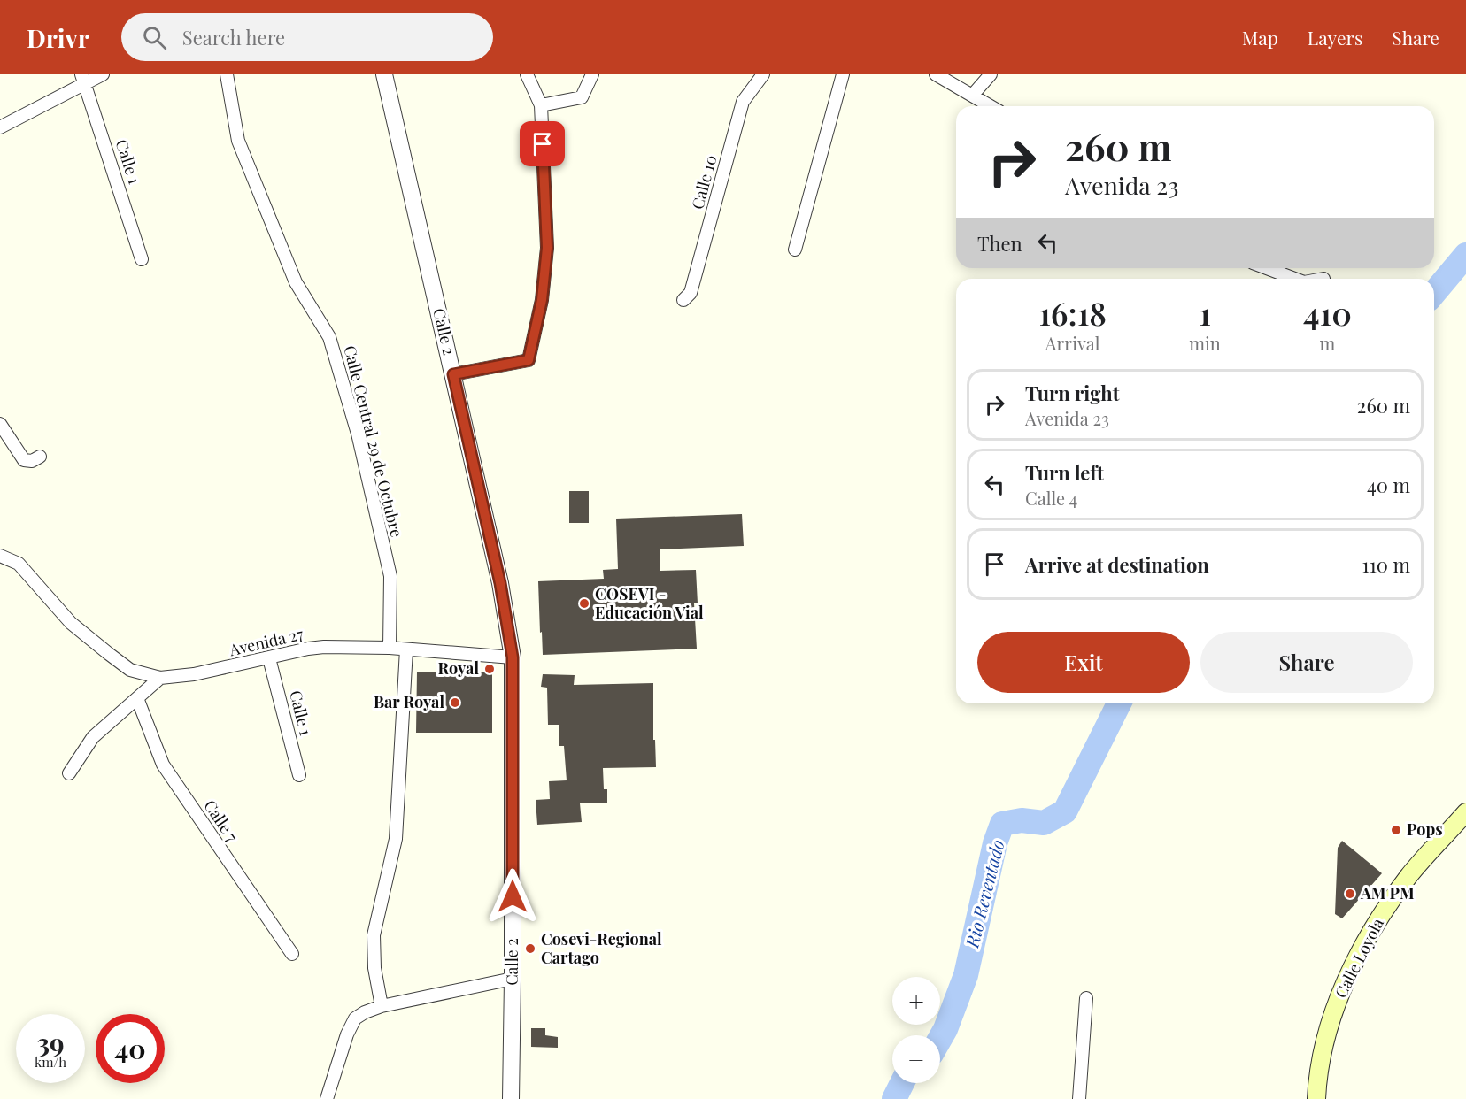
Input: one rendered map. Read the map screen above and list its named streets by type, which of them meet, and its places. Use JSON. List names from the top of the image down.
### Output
{
  "streets": {
    "main road": ["Calle Loyola"],
    "street": [
      "Calle 1",
      "Calle 10",
      "Calle 2",
      "Calle Central 29 de Octubre",
      "Avenida 27",
      "Calle 7"
    ]
  },
  "crossings": [
    ["Calle 1", "Avenida 27"],
    ["Calle 2", "Avenida 27"],
    ["Calle Central 29 de Octubre", "Avenida 27"]
  ],
  "water": ["Rio Reventado"],
  "places": [
    "COSEVI - Educación Vial",
    "Royal",
    "Bar Royal",
    "Pops",
    "AM PM",
    "Cosevi-Regional Cartago"
  ],
  "page": {
    "header": "Drivr",
    "search": "Search here",
    "nav": ["Map", "Layers", "Share"],
    "turn": ["260 m", "Avenida 23"],
    "then": "Then",
    "eta": [
      "16:18",
      "Arrival",
      "1",
      "min",
      "410",
      "m"
    ],
    "list": [
      {
        "name": "Turn right",
        "note": "Avenida 23",
        "value": "260 m"
      },
      {
        "name": "Turn left",
        "note": "Calle 4",
        "value": "40 m"
      },
      {
        "name": "Arrive at destination",
        "value": "110 m"
      }
    ],
    "buttons": ["Exit", "Share"],
    "map_buttons": ["+", "−"],
    "speed": "39 km/h",
    "limit": "40"
  }
}
